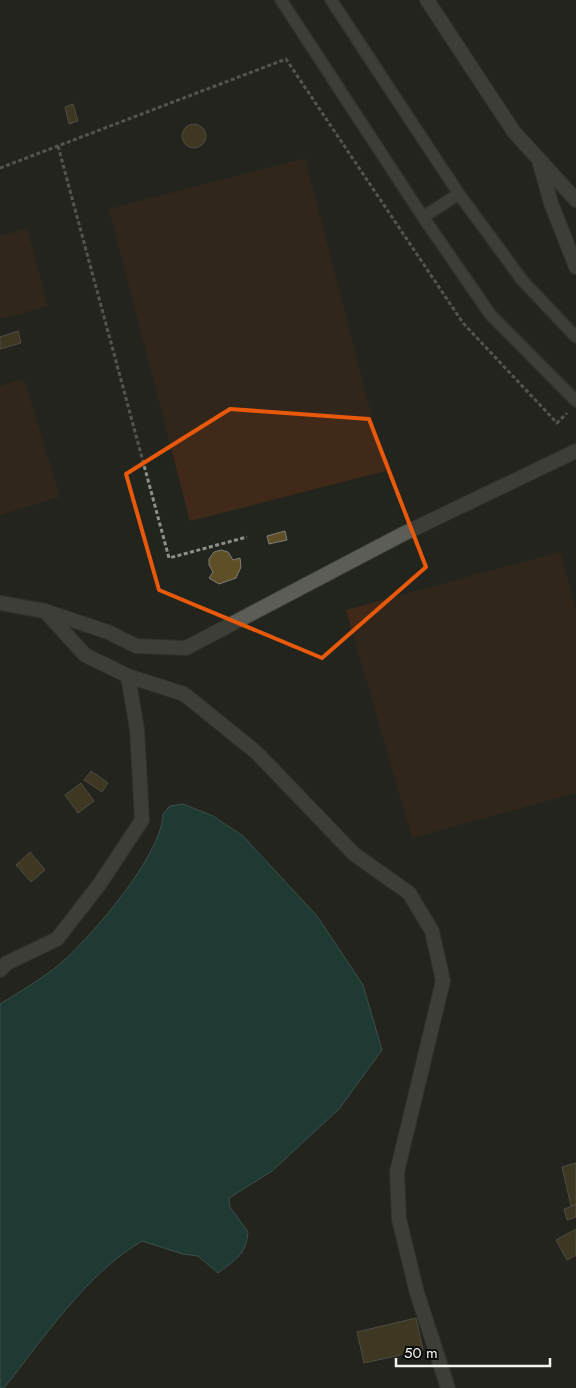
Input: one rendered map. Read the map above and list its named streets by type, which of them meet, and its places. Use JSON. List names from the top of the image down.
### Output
{
  "scale_bar": "50 m"
}
